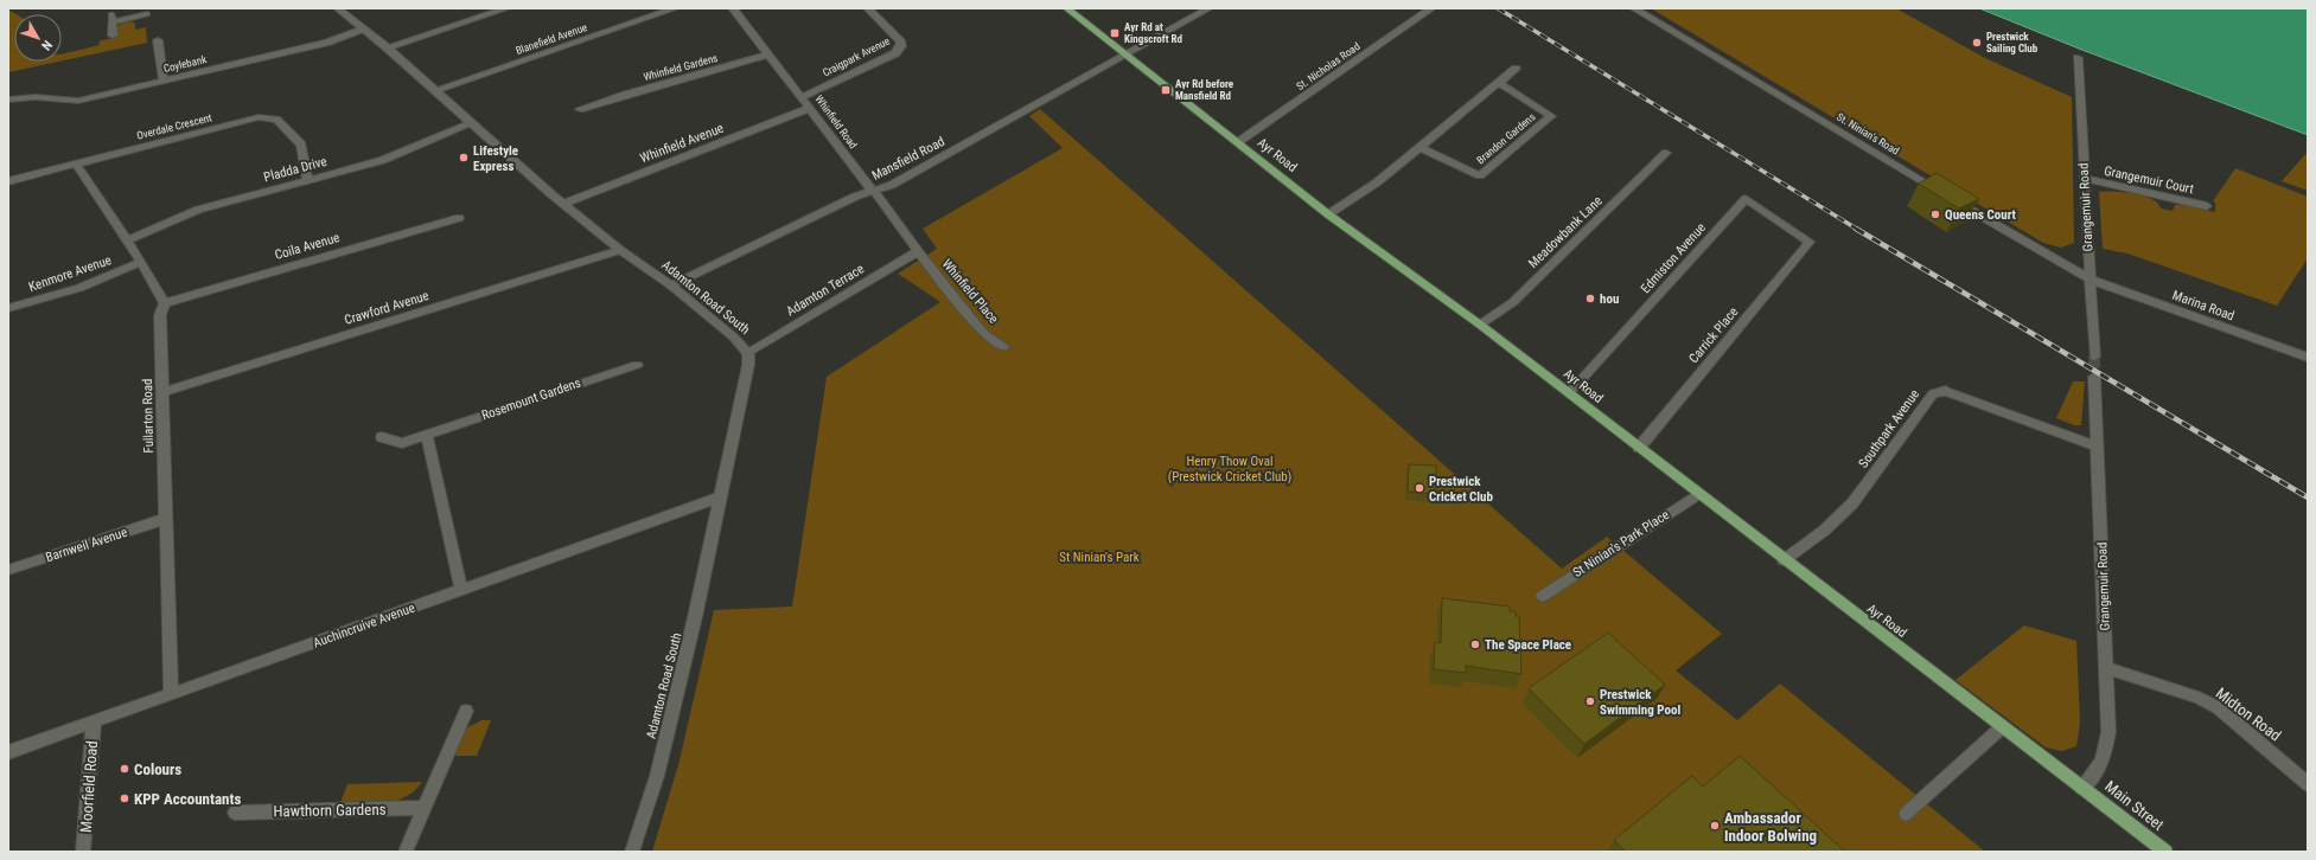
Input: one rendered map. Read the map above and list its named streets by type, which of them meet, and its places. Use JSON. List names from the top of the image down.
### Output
{
  "streets": {
    "main road": ["Ayr Road", "Main Street"],
    "street": [
      "Blanefield Avenue",
      "Craigpark Avenue",
      "Coylebank",
      "St. Nicholas Road",
      "Whinfield Gardens",
      "Whinfield Road",
      "Overdale Crescent",
      "St. Ninian's Road",
      "Brandon Gardens",
      "Whinfield Avenue",
      "Mansfield Road",
      "Pladda Drive",
      "Grangemuir Court",
      "Grangemuir Road",
      "Meadowbank Lane",
      "Coila Avenue",
      "Edmiston Avenue",
      "Kenmore Avenue",
      "Adamton Terrace",
      "Whinfield Place",
      "Adamton Road South",
      "Marina Road",
      "Crawford Avenue",
      "Carrick Place",
      "Rosemount Gardens",
      "Fullarton Road",
      "Southpark Avenue",
      "St Ninian's Park Place",
      "Barnweil Avenue",
      "Auchincruive Avenue",
      "Midton Road",
      "Moorfield Road",
      "Hawthorn Gardens"
    ]
  },
  "crossings": [
    ["Blanefield Avenue", "Adamton Road South"],
    ["Craigpark Avenue", "Whinfield Road"],
    ["Coylebank", "Adamton Road South"],
    ["St. Nicholas Road", "Ayr Road"],
    ["Whinfield Gardens", "Whinfield Road"],
    ["Whinfield Road", "Whinfield Avenue"],
    ["Whinfield Road", "Mansfield Road"],
    ["Whinfield Road", "Adamton Terrace"],
    ["Whinfield Road", "Whinfield Place"],
    ["Overdale Crescent", "Pladda Drive"],
    ["St. Ninian's Road", "Grangemuir Road"],
    ["St. Ninian's Road", "Marina Road"],
    ["Whinfield Avenue", "Adamton Road South"],
    ["Ayr Road", "Mansfield Road"],
    ["Ayr Road", "Grangemuir Road"],
    ["Ayr Road", "Meadowbank Lane"],
    ["Ayr Road", "Edmiston Avenue"],
    ["Ayr Road", "Carrick Place"],
    ["Ayr Road", "Southpark Avenue"],
    ["Ayr Road", "St Ninian's Park Place"],
    ["Ayr Road", "Main Street"],
    ["Mansfield Road", "Adamton Road South"],
    ["Pladda Drive", "Adamton Road South"],
    ["Grangemuir Court", "Grangemuir Road"],
    ["Grangemuir Road", "Marina Road"],
    ["Grangemuir Road", "Southpark Avenue"],
    ["Grangemuir Road", "Midton Road"],
    ["Grangemuir Road", "Main Street"],
    ["Coila Avenue", "Fullarton Road"],
    ["Edmiston Avenue", "Carrick Place"],
    ["Adamton Terrace", "Whinfield Place"],
    ["Adamton Terrace", "Adamton Road South"],
    ["Adamton Road South", "Crawford Avenue"],
    ["Adamton Road South", "Auchincruive Avenue"],
    ["Crawford Avenue", "Fullarton Road"],
    ["Fullarton Road", "Barnweil Avenue"],
    ["Fullarton Road", "Auchincruive Avenue"],
    ["Auchincruive Avenue", "Moorfield Road"]
  ],
  "parks": ["Henry Thow Oval (Prestwick Cricket Club)", "St Ninian's Park"],
  "places": {
    "transit": ["Ayr Rd at Kingscroft Rd", "Ayr Rd before Mansfield Rd"],
    "other": [
      "Prestwick Sailing Club",
      "Lifestyle Express",
      "Queens Court",
      "hou",
      "Prestwick Cricket Club",
      "The Space Place",
      "Prestwick Swimming Pool",
      "Colours",
      "KPP Accountants",
      "Ambassador Indoor Bolwing"
    ]
  },
  "north": "bottom right"
}
